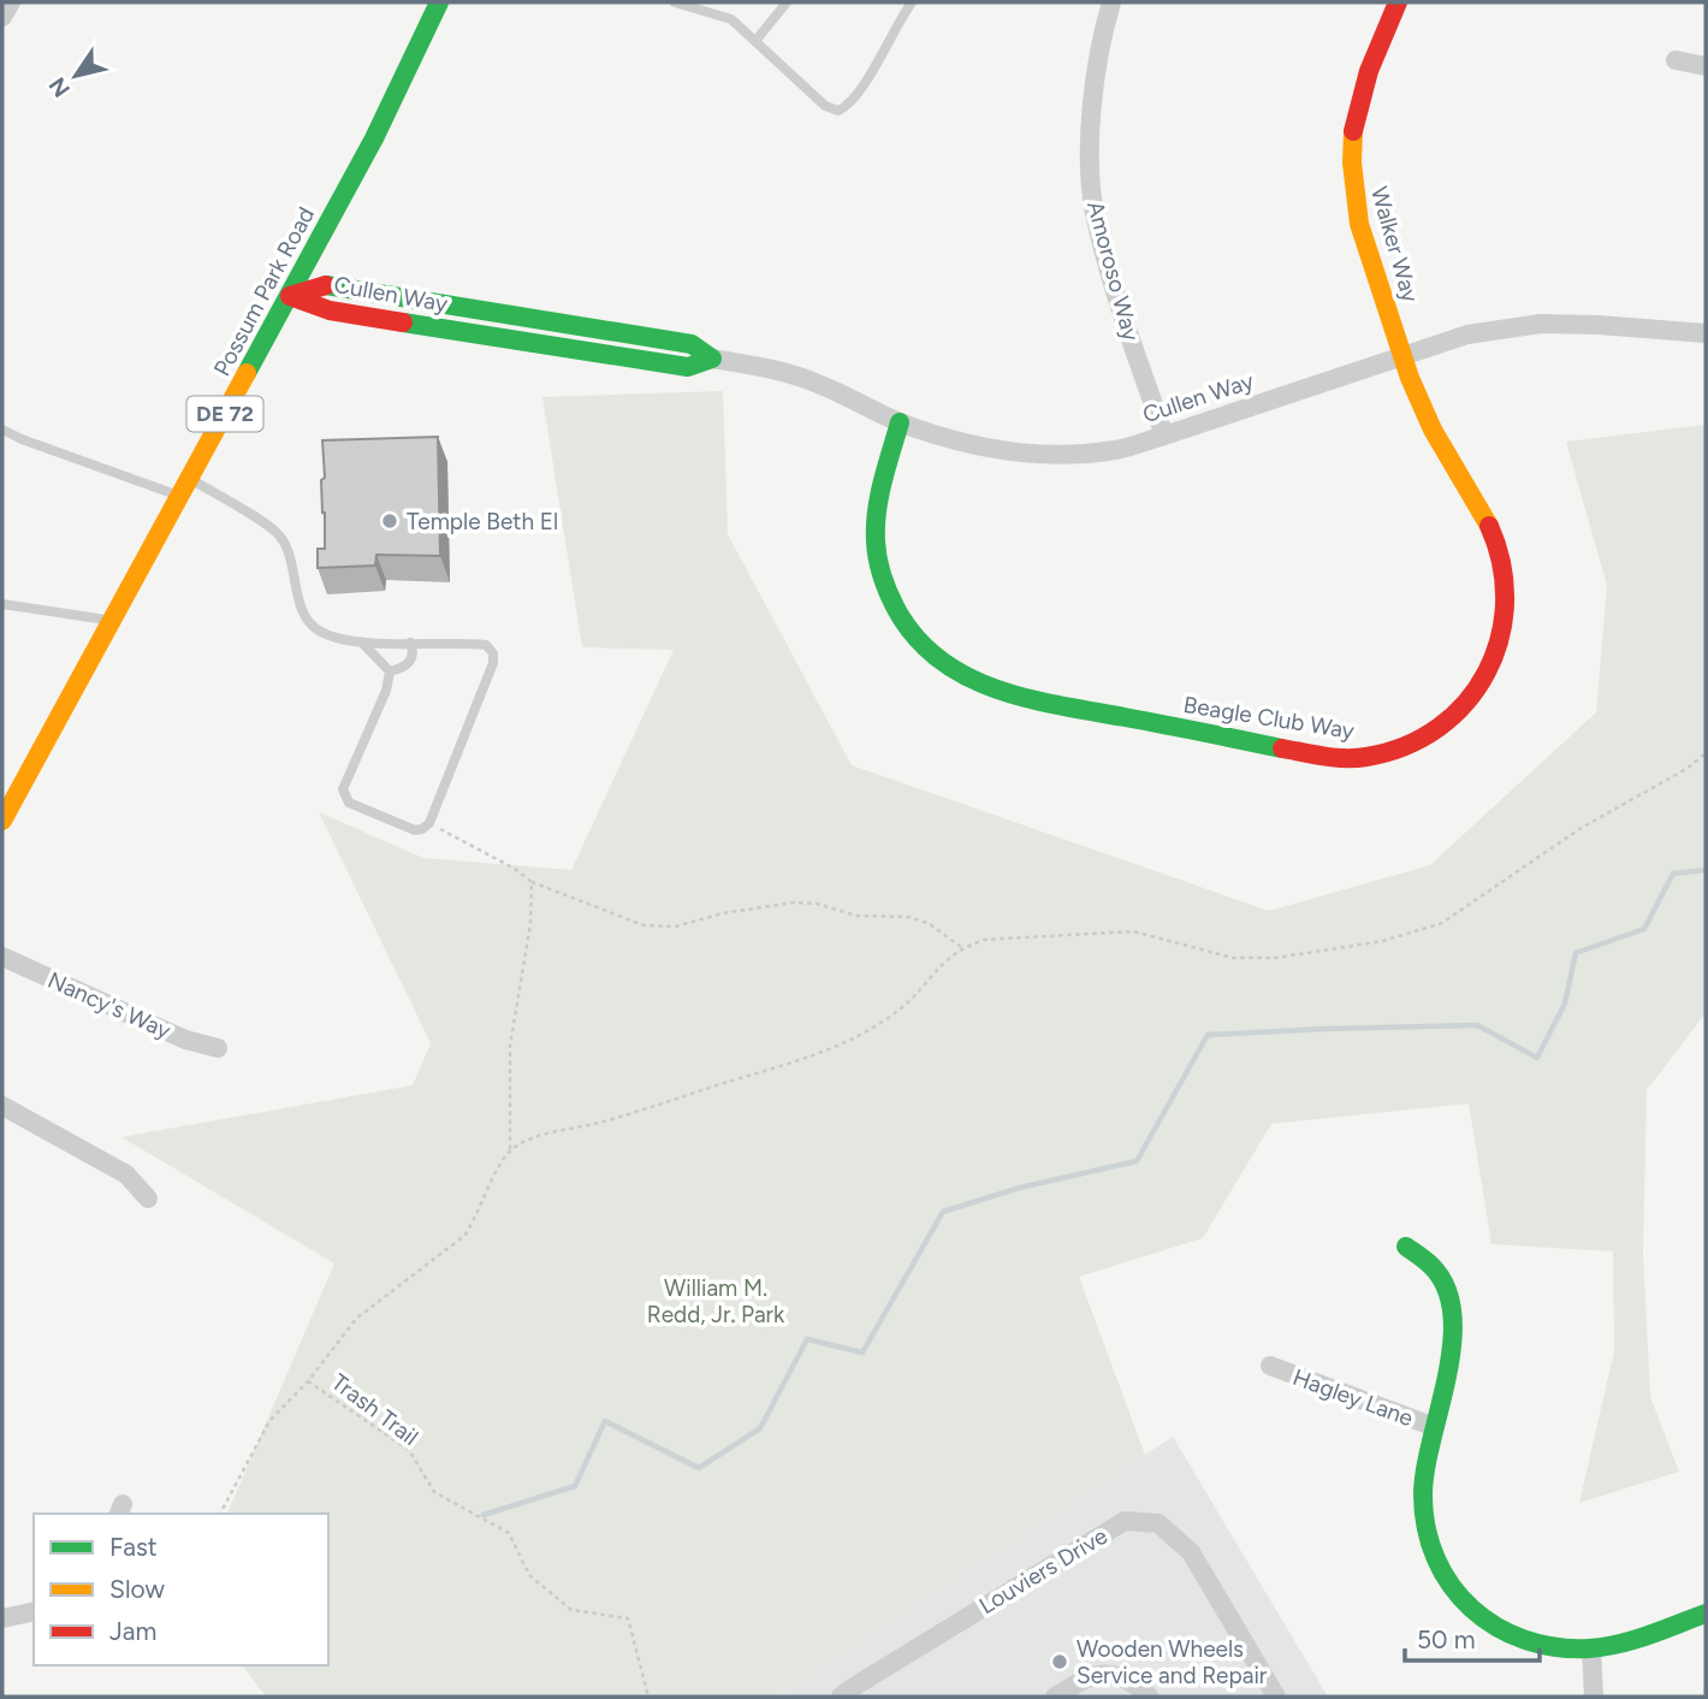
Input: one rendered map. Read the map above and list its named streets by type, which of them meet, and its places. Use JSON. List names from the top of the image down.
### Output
{
  "streets": {
    "street": [
      "Walker Way",
      "Amoroso Way",
      "Possum Park Road",
      "Cullen Way",
      "DE 72",
      "Beagle Club Way",
      "Nancy's Way",
      "Hagley Lane",
      "Louviers Drive"
    ],
    "path": ["Trash Trail"]
  },
  "crossings": [
    ["Walker Way", "Cullen Way"],
    ["Walker Way", "Beagle Club Way"],
    ["Amoroso Way", "Cullen Way"],
    ["Possum Park Road", "Cullen Way"],
    ["Cullen Way", "Beagle Club Way"]
  ],
  "parks": ["William M. Redd, Jr. Park"],
  "places": ["Temple Beth El", "Wooden Wheels Service and Repair"],
  "legend": ["Fast", "Slow", "Jam"],
  "scale_bar": "50 m",
  "north": "bottom left"
}
